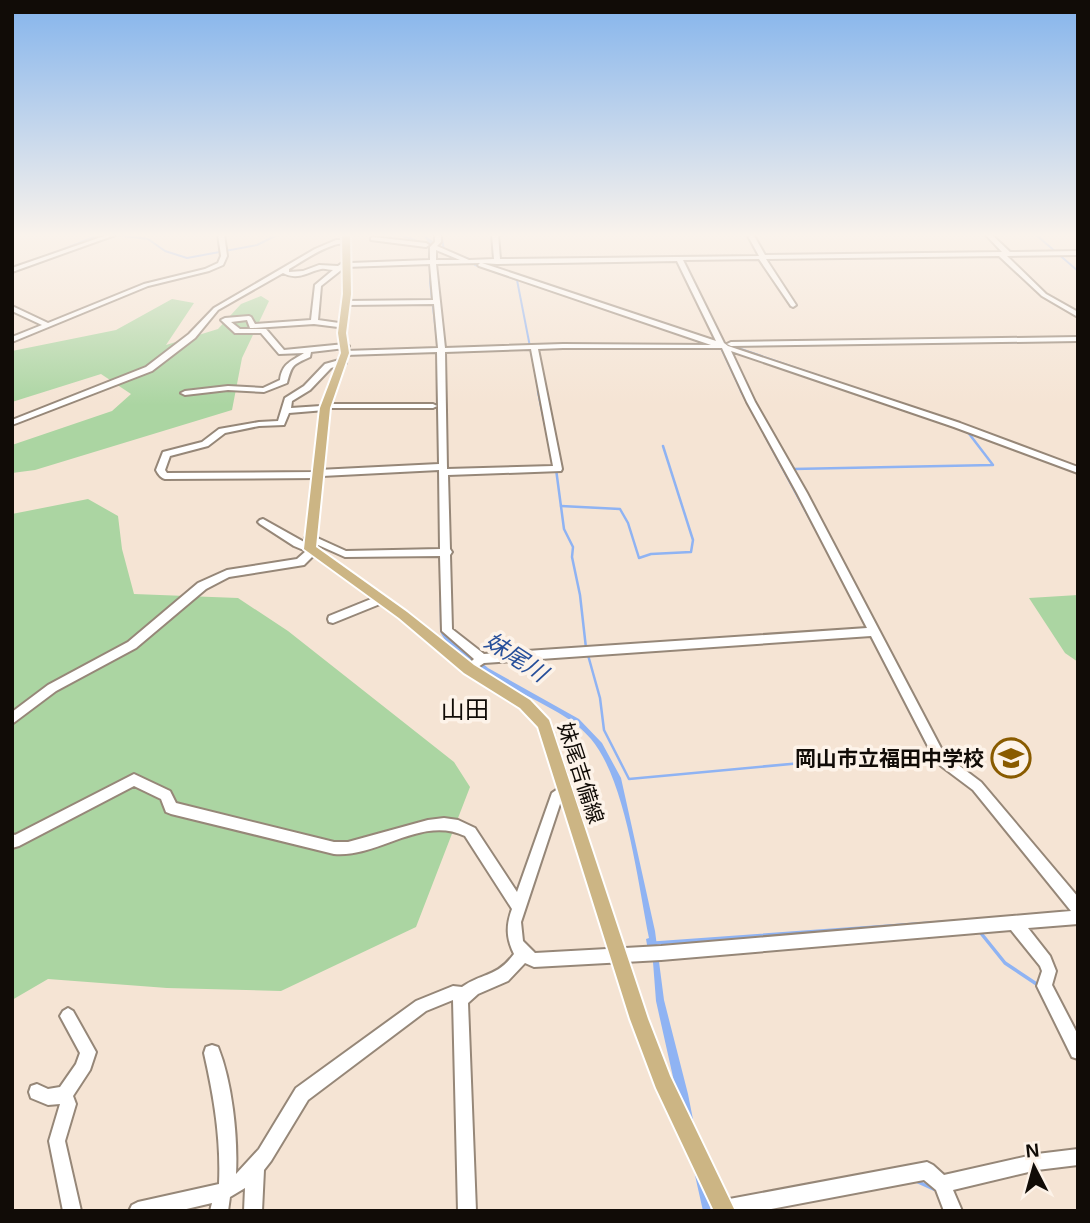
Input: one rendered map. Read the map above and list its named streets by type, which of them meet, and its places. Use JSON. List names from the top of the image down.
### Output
{
  "streets": {
    "main road": ["妹尾吉備線"]
  },
  "districts": ["山田"],
  "water": ["妹尾川"],
  "places": {
    "school or university": ["岡山市立福田中学校"]
  },
  "north": "top"
}
